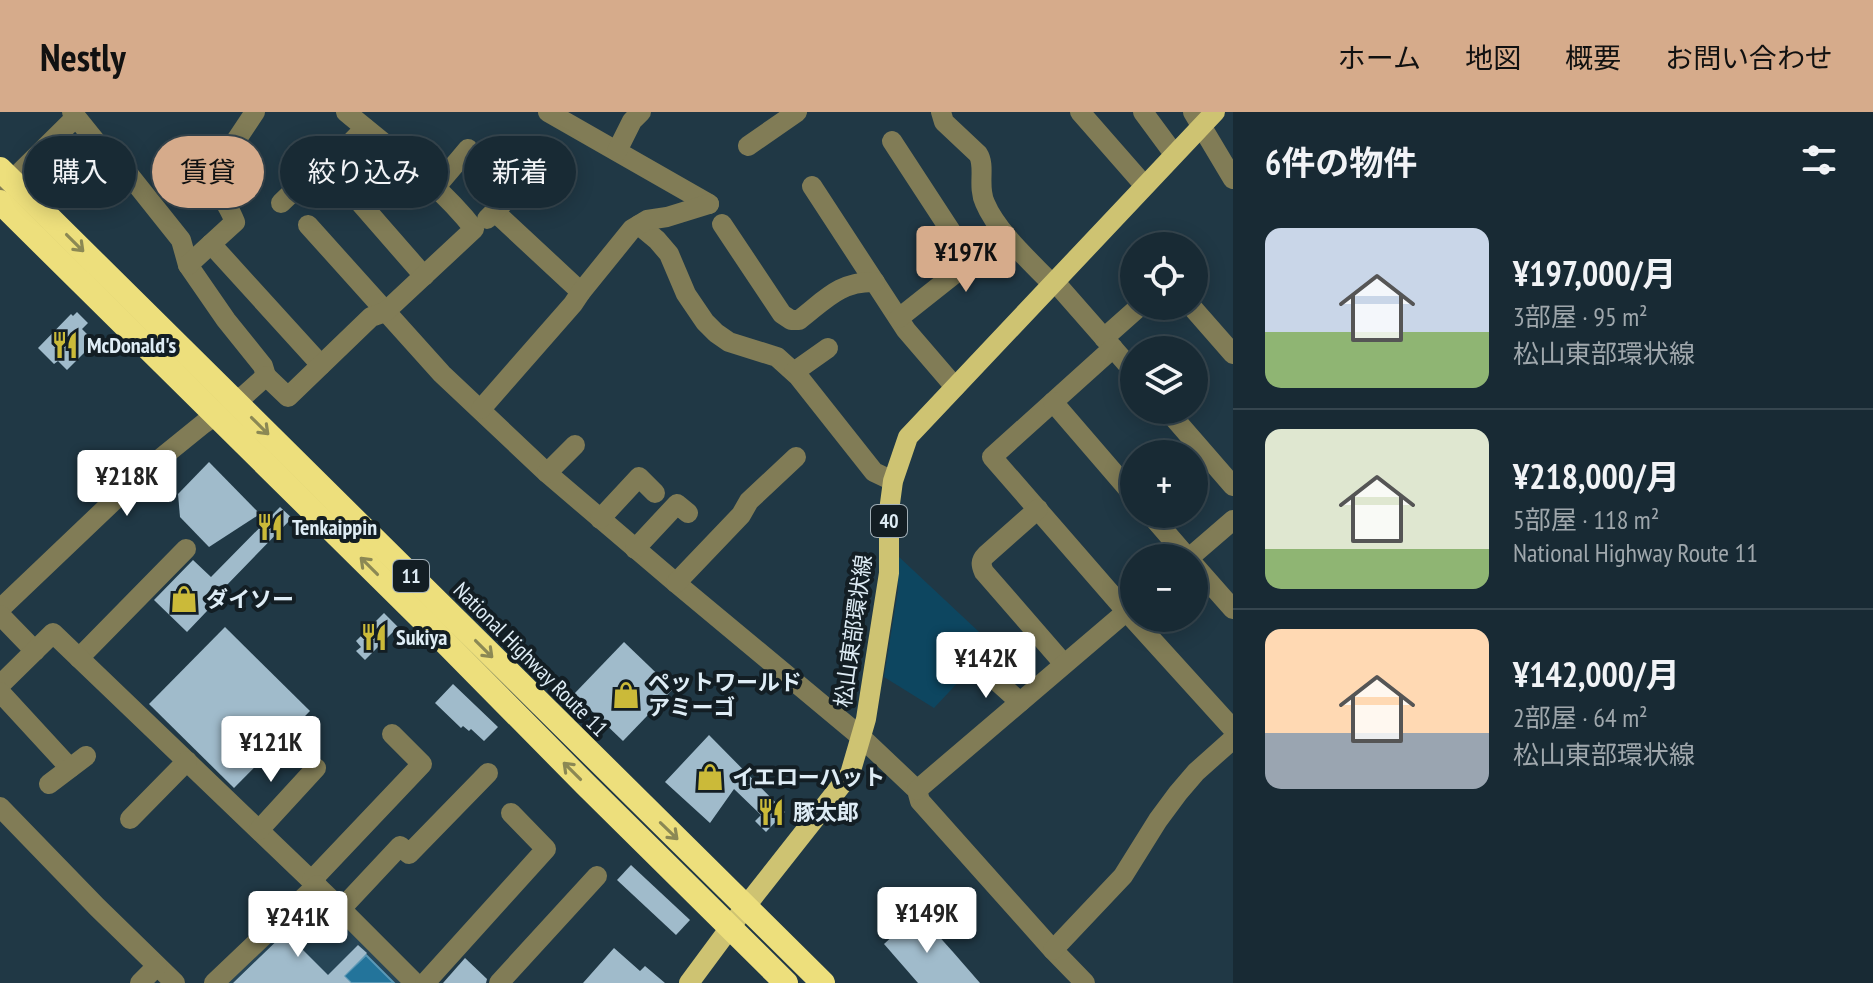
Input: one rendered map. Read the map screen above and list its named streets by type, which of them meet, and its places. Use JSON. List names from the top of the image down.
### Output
{
  "streets": {
    "highway": ["11", "National Highway Route 11"],
    "main road": ["40", "松山東部環状線"]
  },
  "crossings": [
    ["松山東部環状線", "National Highway Route 11"]
  ],
  "places": {
    "restaurant": [
      "McDonald's",
      "Tenkaippin",
      "Sukiya",
      "豚太郎"
    ],
    "shop": ["ダイソー", "ペットワールド アミーゴ", "イエローハット"]
  },
  "page": {
    "header": "Nestly",
    "nav": [
      "ホーム",
      "地図",
      "概要",
      "お問い合わせ"
    ],
    "heading": "6件の物件",
    "chip": [
      "購入",
      "賃貸",
      "絞り込み",
      "新着"
    ],
    "list": [
      {
        "name": "¥197,000/月",
        "note": "3部屋 · 95 m² · 松山東部環状線"
      },
      {
        "name": "¥218,000/月",
        "note": "5部屋 · 118 m² · National Highway Route 11"
      },
      {
        "name": "¥142,000/月",
        "note": "2部屋 · 64 m² · 松山東部環状線"
      }
    ],
    "price": [
      "¥197K",
      "¥218K",
      "¥142K",
      "¥121K",
      "¥149K",
      "¥241K"
    ],
    "map_buttons": ["+", "−"]
  }
}
